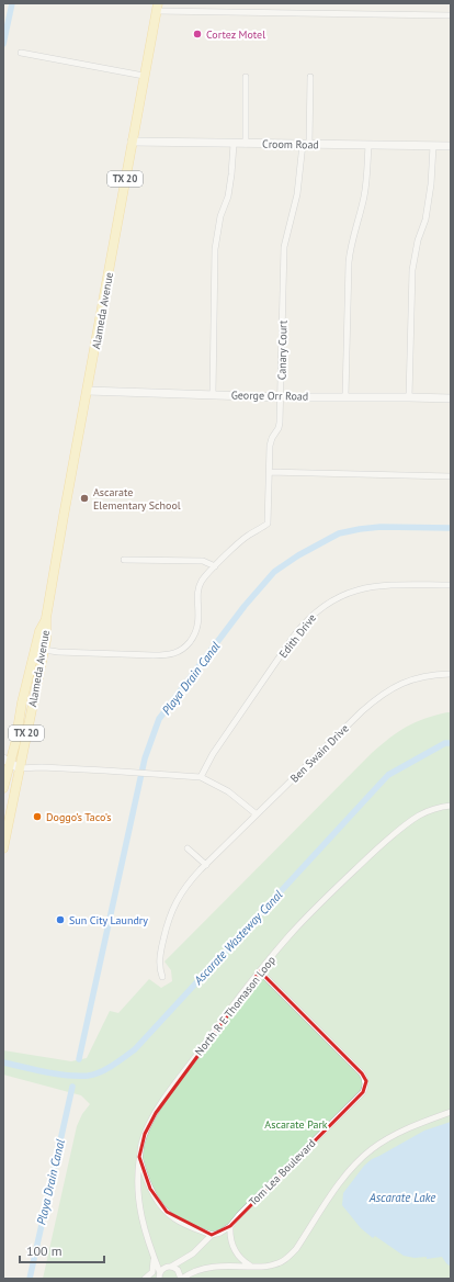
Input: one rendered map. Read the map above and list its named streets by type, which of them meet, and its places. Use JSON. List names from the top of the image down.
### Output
{
  "streets": {
    "main road": ["TX 20", "Alameda Avenue"],
    "street": [
      "Croom Road",
      "Canary Court",
      "George Orr Road",
      "Edith Drive",
      "Ben Swain Drive",
      "North R E Thomason Loop",
      "Tom Lea Boulevard"
    ]
  },
  "crossings": [
    ["Croom Road", "Alameda Avenue"],
    ["Croom Road", "Canary Court"],
    ["Alameda Avenue", "Canary Court"],
    ["Alameda Avenue", "George Orr Road"],
    ["Canary Court", "George Orr Road"],
    ["North R E Thomason Loop", "Tom Lea Boulevard"]
  ],
  "water": ["Playa Drain Canal", "Ascarate Wasteway Canal", "Ascarate Lake"],
  "parks": ["Ascarate Park"],
  "places": [
    "Cortez Motel",
    "Ascarate Elementary School",
    "Doggo’s Taco’s",
    "Sun City Laundry"
  ],
  "scale_bar": "100 m"
}
